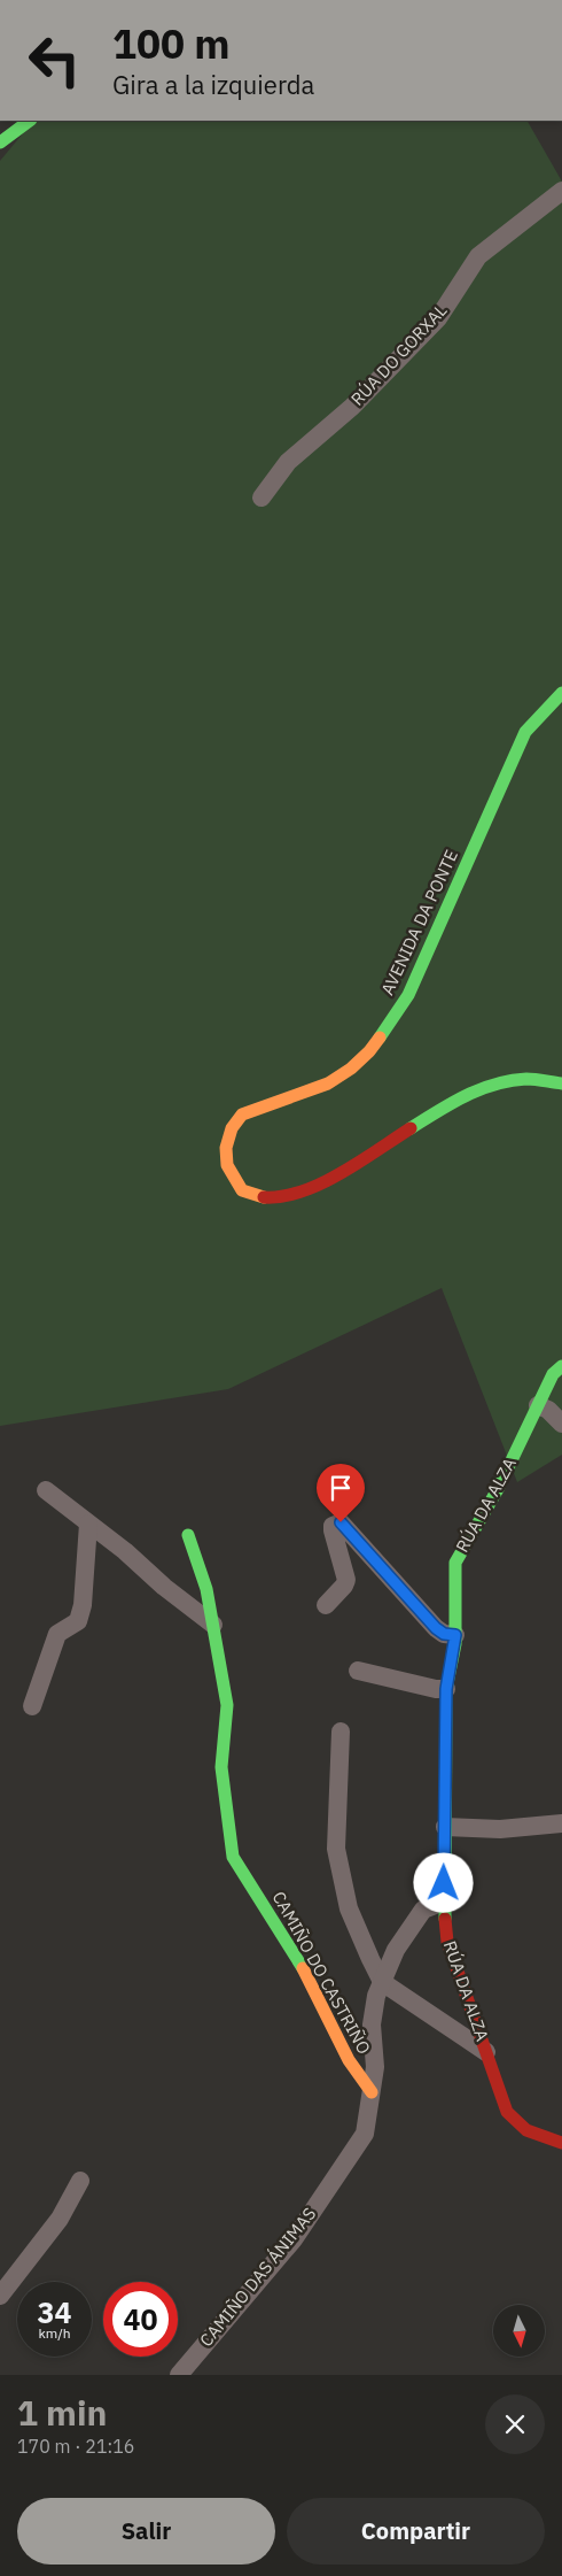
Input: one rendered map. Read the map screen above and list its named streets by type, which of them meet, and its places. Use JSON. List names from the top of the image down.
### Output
{
  "streets": {
    "main road": ["AVENIDA DA PONTE", "RÚA DA ALZA", "CAMIÑO DO CASTRIÑO"],
    "street": ["RÚA DO GORXAL", "CAMIÑO DAS ÁNIMAS"]
  },
  "crossings": [
    ["RÚA DA ALZA", "CAMIÑO DAS ÁNIMAS"],
    ["CAMIÑO DO CASTRIÑO", "CAMIÑO DAS ÁNIMAS"]
  ],
  "north": "bottom",
  "page": {
    "turn": ["100 m", "Gira a la izquierda"],
    "speed": "34 km/h",
    "limit": "40",
    "heading": ["1 min", "170 m · 21:16"],
    "buttons": ["Salir", "Compartir"]
  }
}
